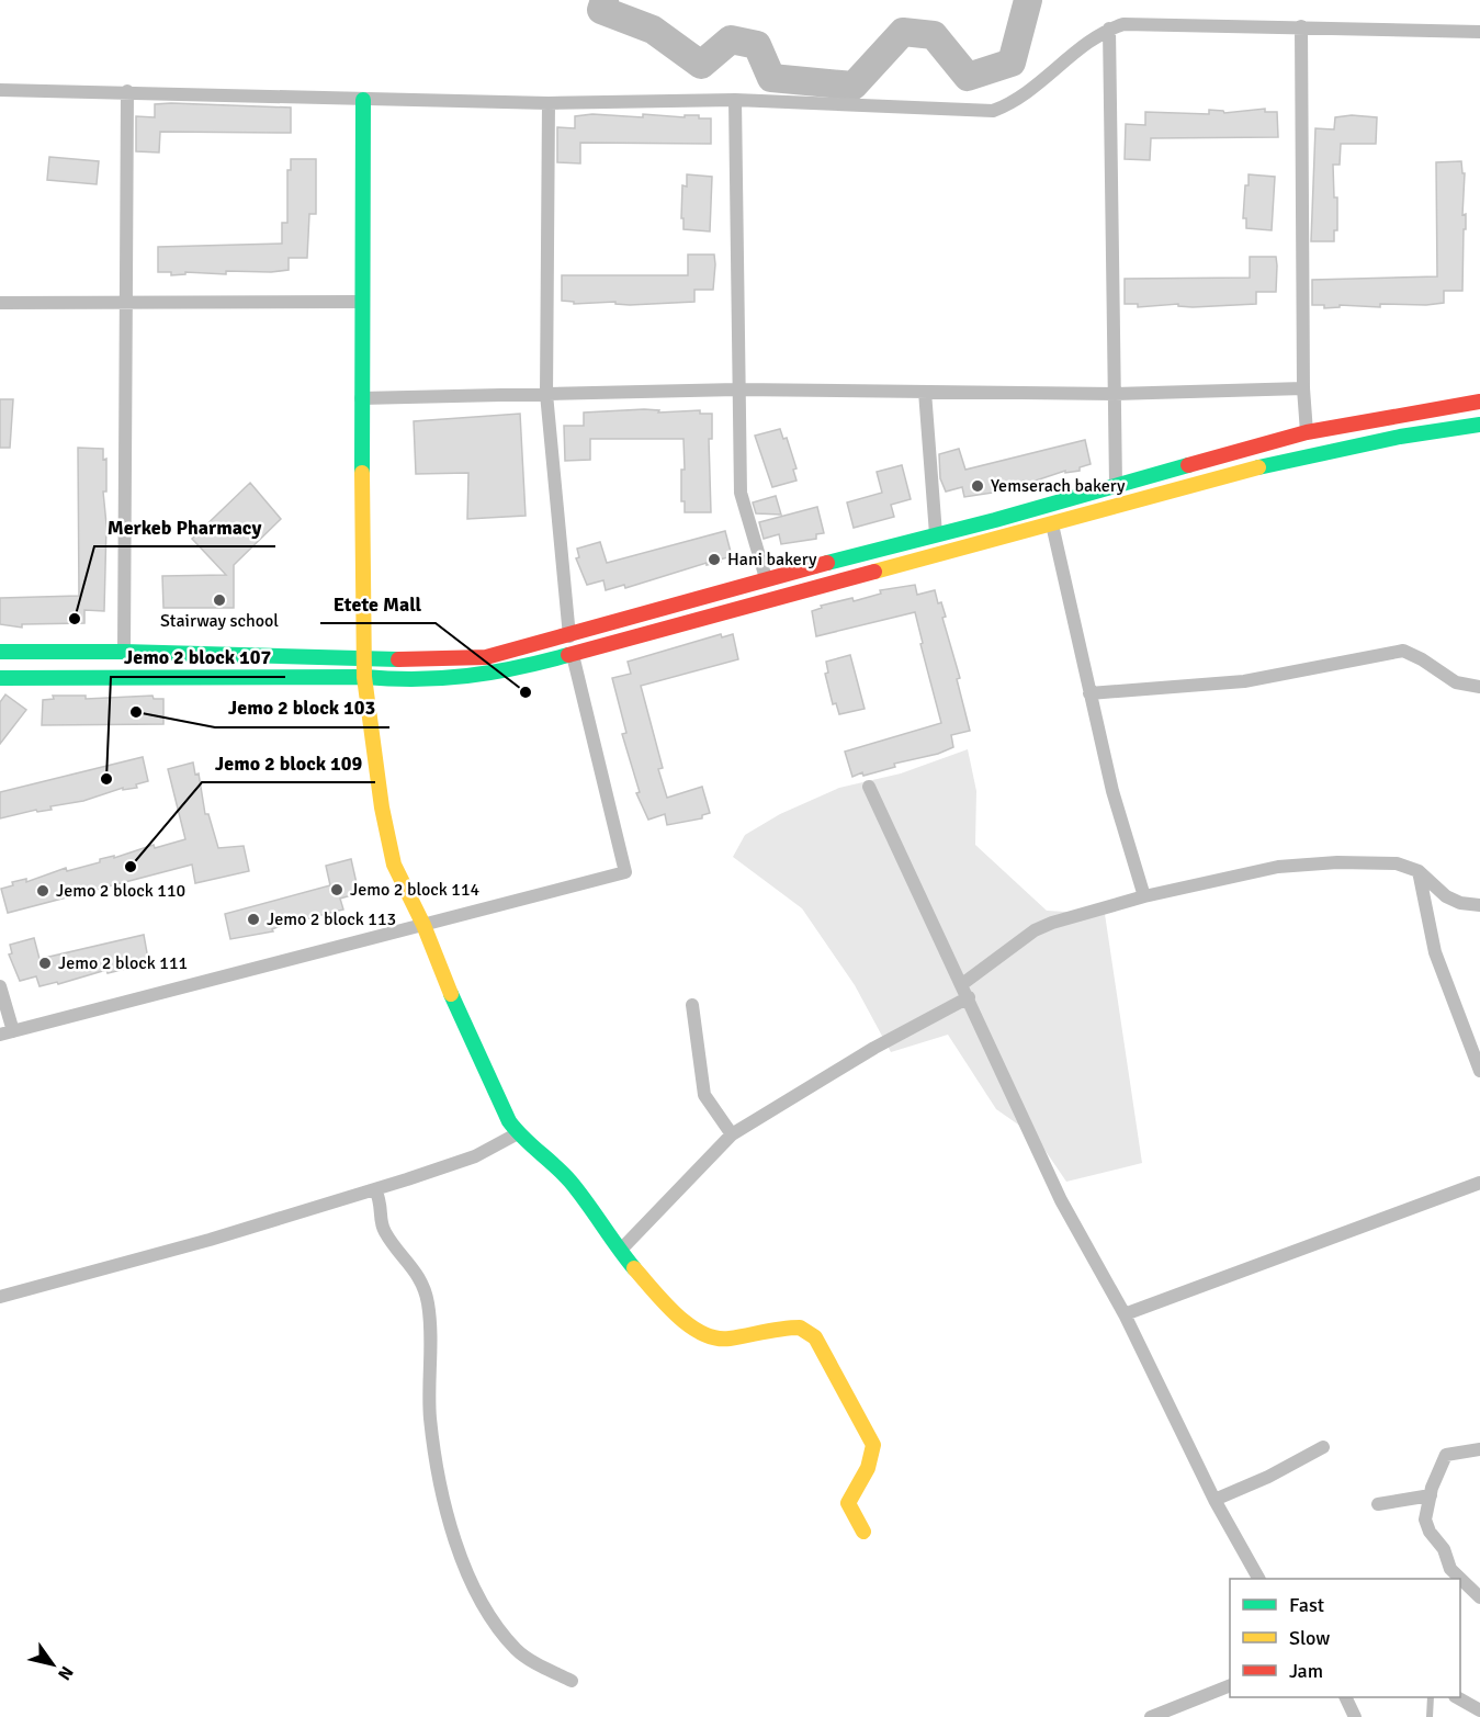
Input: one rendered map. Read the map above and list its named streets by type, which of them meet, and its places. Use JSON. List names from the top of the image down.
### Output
{
  "places": [
    "Yemserach bakery",
    "Hani bakery",
    "Stairway school",
    "Merkeb Pharmacy",
    "Etete Mall",
    "Jemo 2 block 103",
    "Jemo 2 block 107",
    "Jemo 2 block 109",
    "Jemo 2 block 114",
    "Jemo 2 block 110",
    "Jemo 2 block 113",
    "Jemo 2 block 111"
  ],
  "legend": ["Fast", "Slow", "Jam"],
  "north": "bottom right"
}
